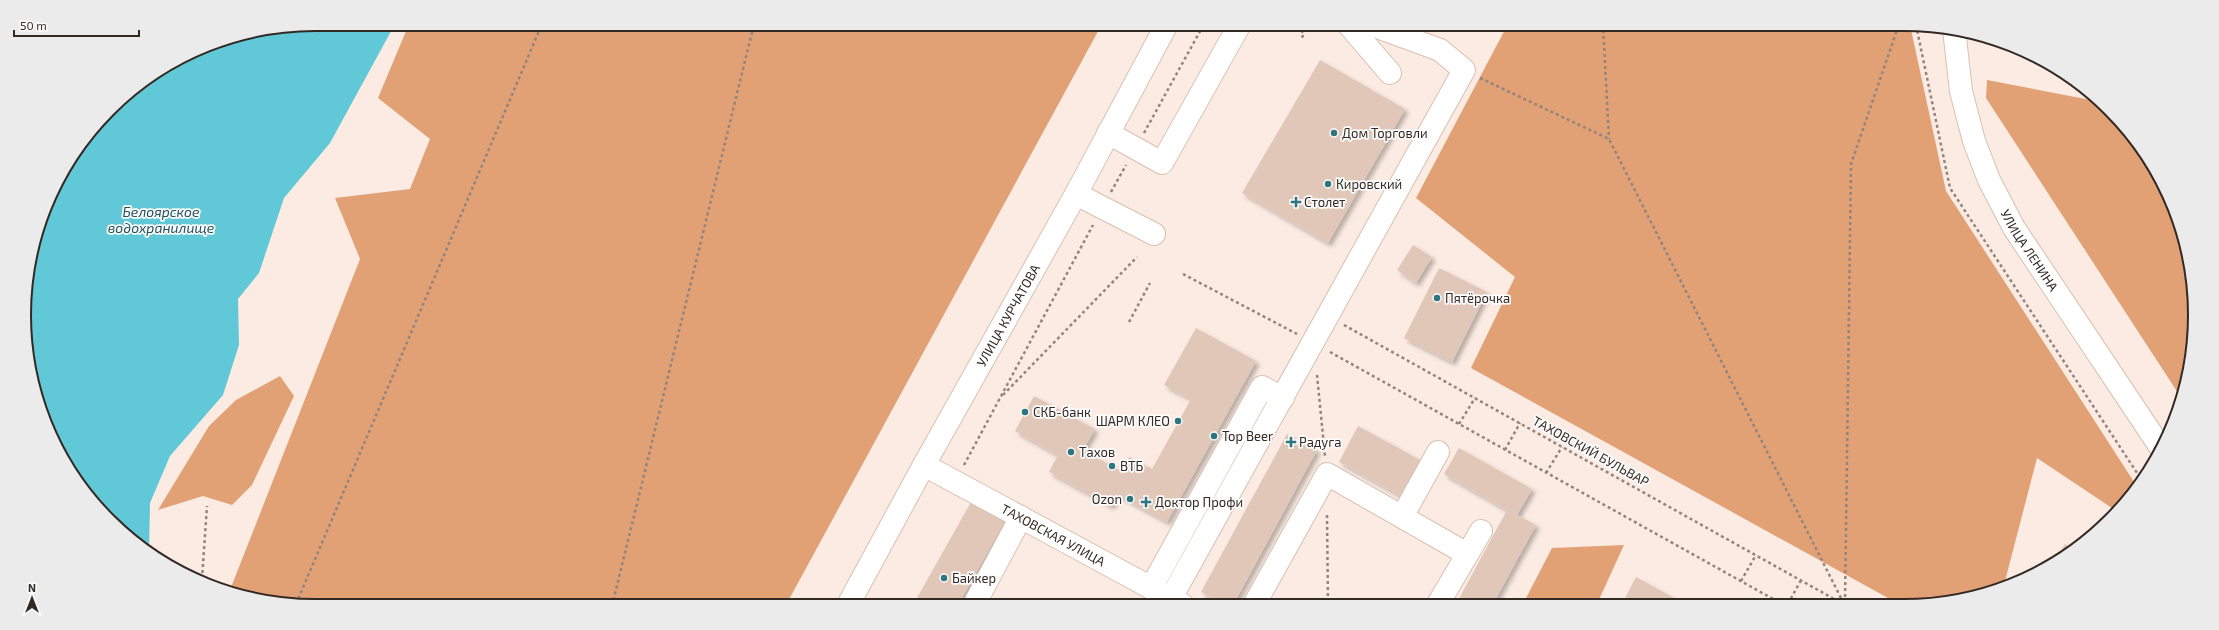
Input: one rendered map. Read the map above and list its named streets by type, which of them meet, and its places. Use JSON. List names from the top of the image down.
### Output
{
  "streets": {
    "main road": ["УЛИЦА ЛЕНИНА", "УЛИЦА КУРЧАТОВА", "ТАХОВСКАЯ УЛИЦА"],
    "path": ["ТАХОВСКИЙ БУЛЬВАР"]
  },
  "crossings": [
    ["УЛИЦА КУРЧАТОВА", "ТАХОВСКАЯ УЛИЦА"]
  ],
  "water": ["Белоярское водохранилище"],
  "places": {
    "other": [
      "Дом Торговли",
      "Кировский",
      "Пятёрочка",
      "СКБ-банк",
      "ШАРМ КЛЕО",
      "Top Beer",
      "Тахов",
      "ВТБ",
      "Ozon",
      "Байкер"
    ],
    "health": ["Столет", "Радуга", "Доктор Профи"]
  },
  "scale_bar": "50 m",
  "north": "top"
}
